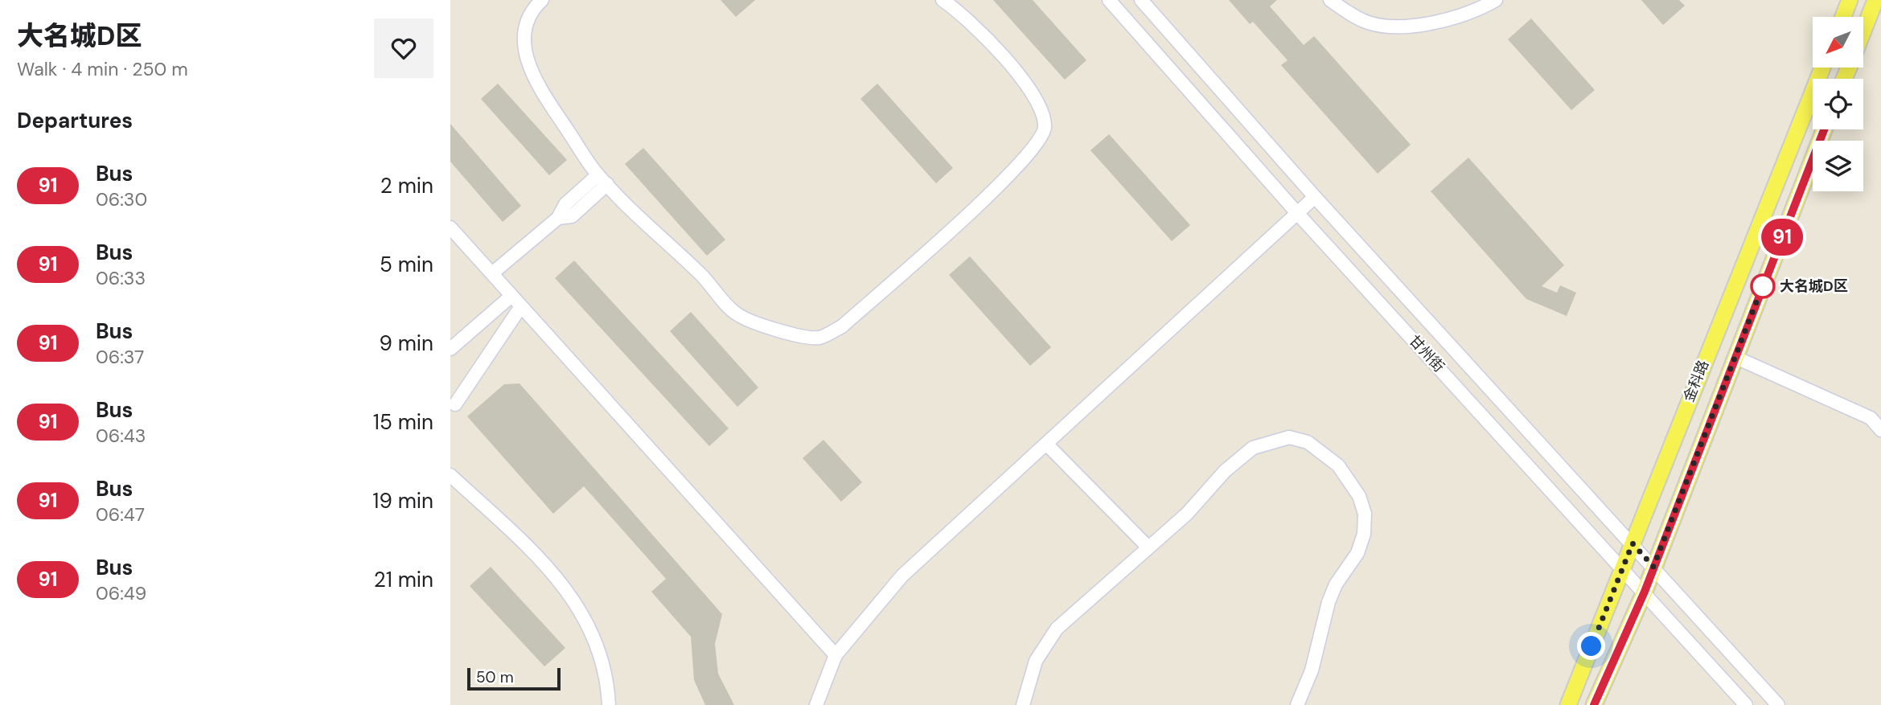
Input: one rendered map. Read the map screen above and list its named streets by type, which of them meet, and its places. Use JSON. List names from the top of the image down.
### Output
{
  "streets": {
    "main road": ["金科路"],
    "street": ["甘州街"]
  },
  "crossings": [
    ["甘州街", "金科路"]
  ],
  "places": ["大名城D区"],
  "lines": ["bus line 91"],
  "scale_bar": "50 m",
  "north": "bottom left",
  "page": {
    "heading": [
      ["大名城D区", "Walk · 4 min · 250 m"],
      "Departures"
    ],
    "on_map": "91",
    "list": [
      {
        "mark": "91",
        "name": "Bus",
        "note": "06:30",
        "value": "2 min"
      },
      {
        "mark": "91",
        "name": "Bus",
        "note": "06:33",
        "value": "5 min"
      },
      {
        "mark": "91",
        "name": "Bus",
        "note": "06:37",
        "value": "9 min"
      },
      {
        "mark": "91",
        "name": "Bus",
        "note": "06:43",
        "value": "15 min"
      },
      {
        "mark": "91",
        "name": "Bus",
        "note": "06:47",
        "value": "19 min"
      },
      {
        "mark": "91",
        "name": "Bus",
        "note": "06:49",
        "value": "21 min"
      }
    ],
    "scale": "50 m"
  }
}
